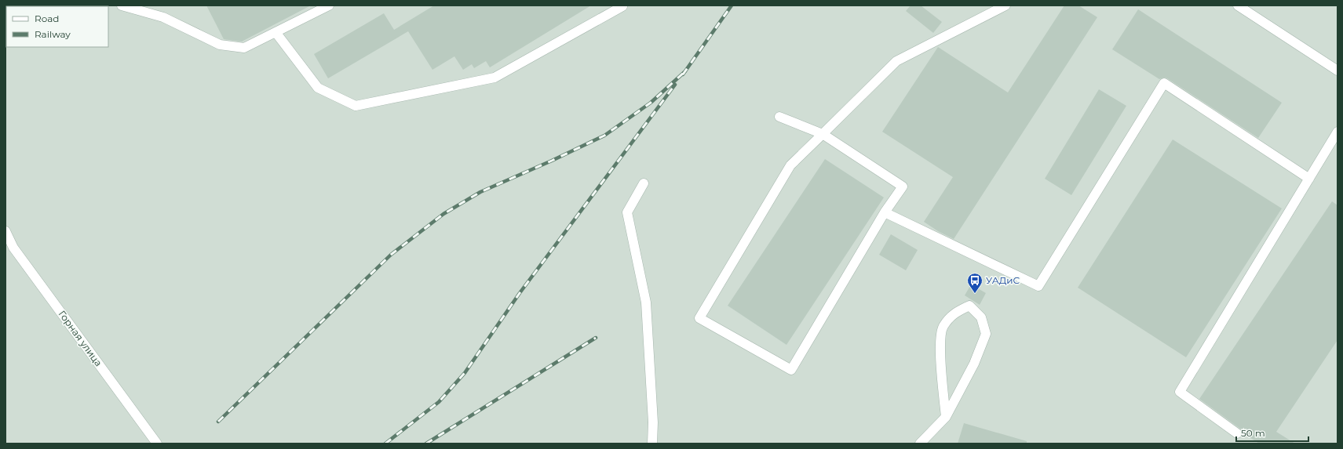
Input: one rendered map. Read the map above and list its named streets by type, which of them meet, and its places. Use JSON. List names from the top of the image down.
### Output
{
  "streets": {
    "street": ["Горная улица"]
  },
  "places": {
    "bus stop": ["УАДиС"]
  },
  "legend": ["Road", "Railway"],
  "scale_bar": "50 m"
}
